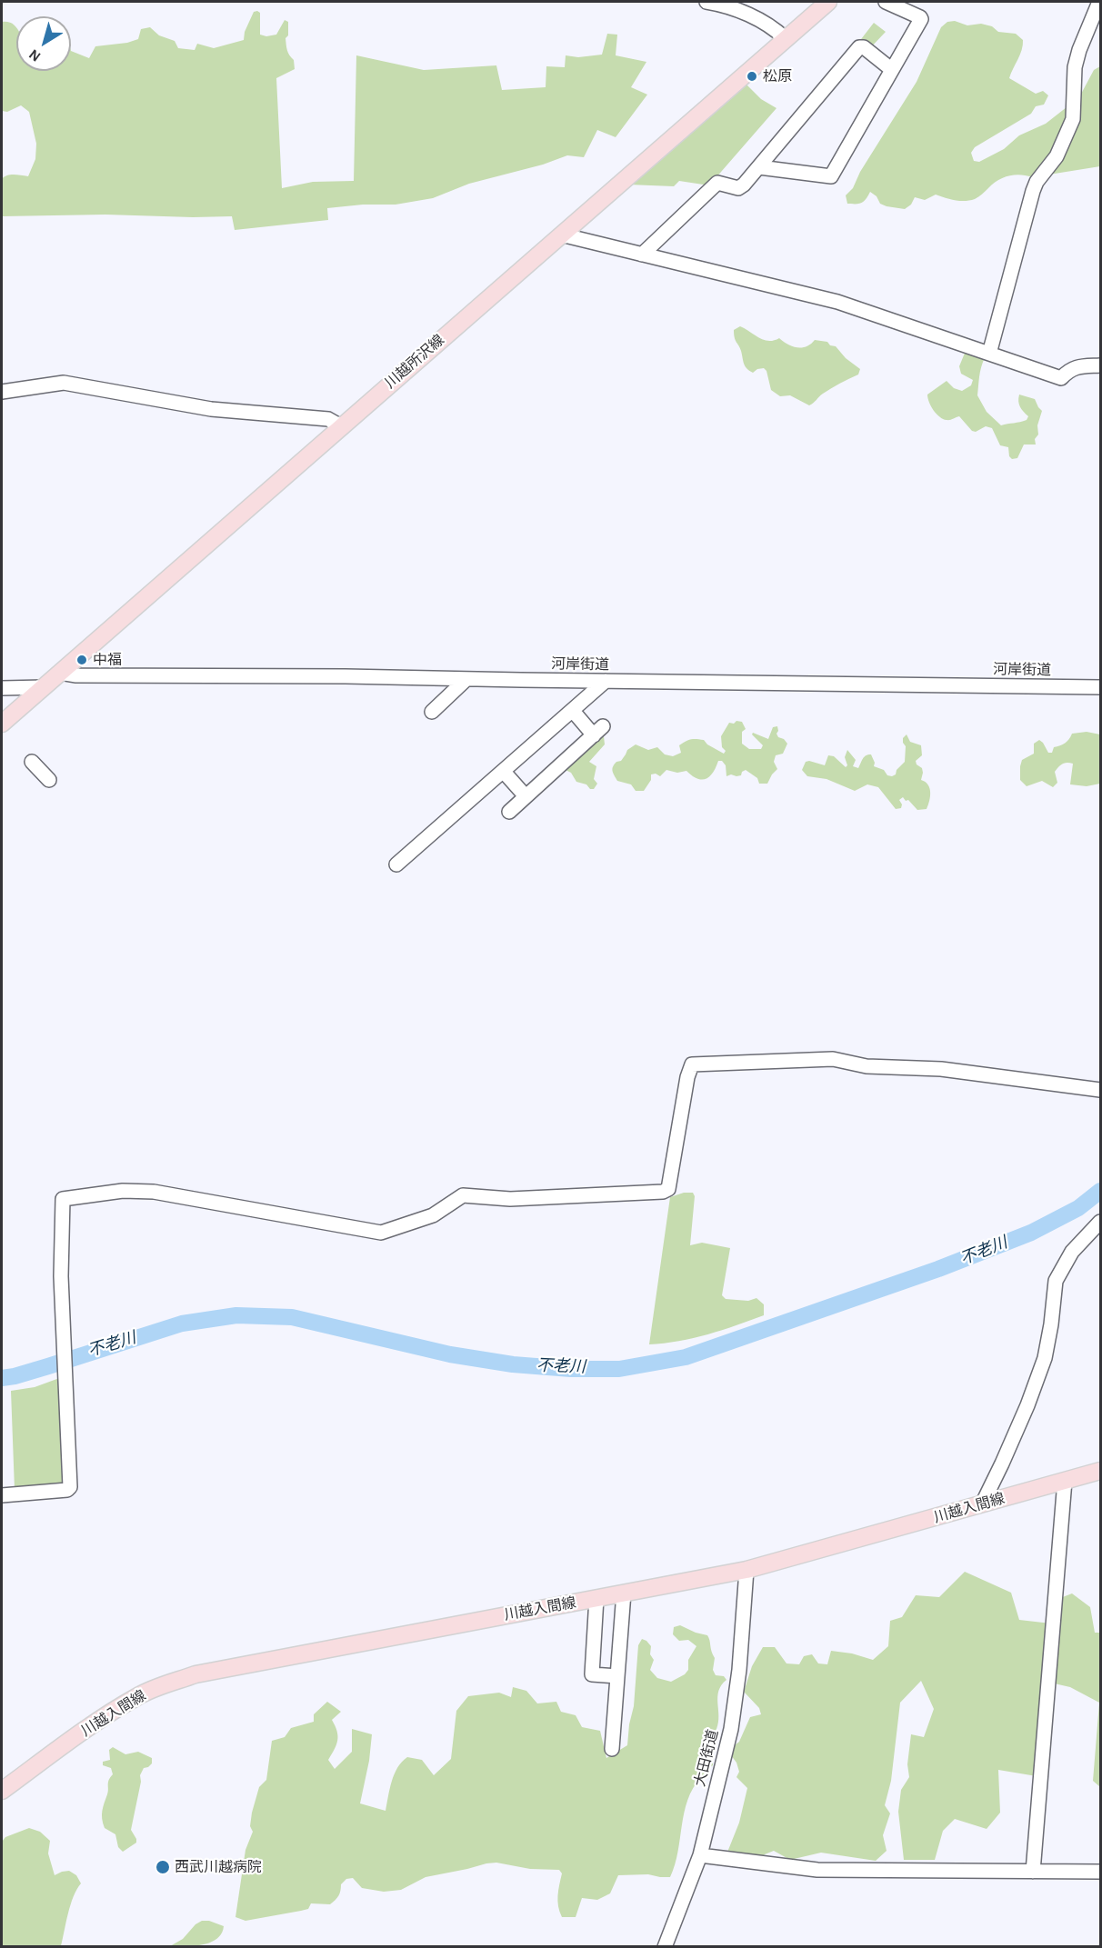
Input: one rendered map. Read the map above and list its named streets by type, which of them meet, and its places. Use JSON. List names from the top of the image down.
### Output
{
  "streets": {
    "main road": ["川越所沢線", "川越入間線"],
    "street": ["河岸街道", "大田街道"]
  },
  "crossings": [
    ["川越所沢線", "河岸街道"],
    ["川越入間線", "大田街道"]
  ],
  "water": ["不老川"],
  "places": ["松原", "中福", "西武川越病院"],
  "north": "bottom left"
}
